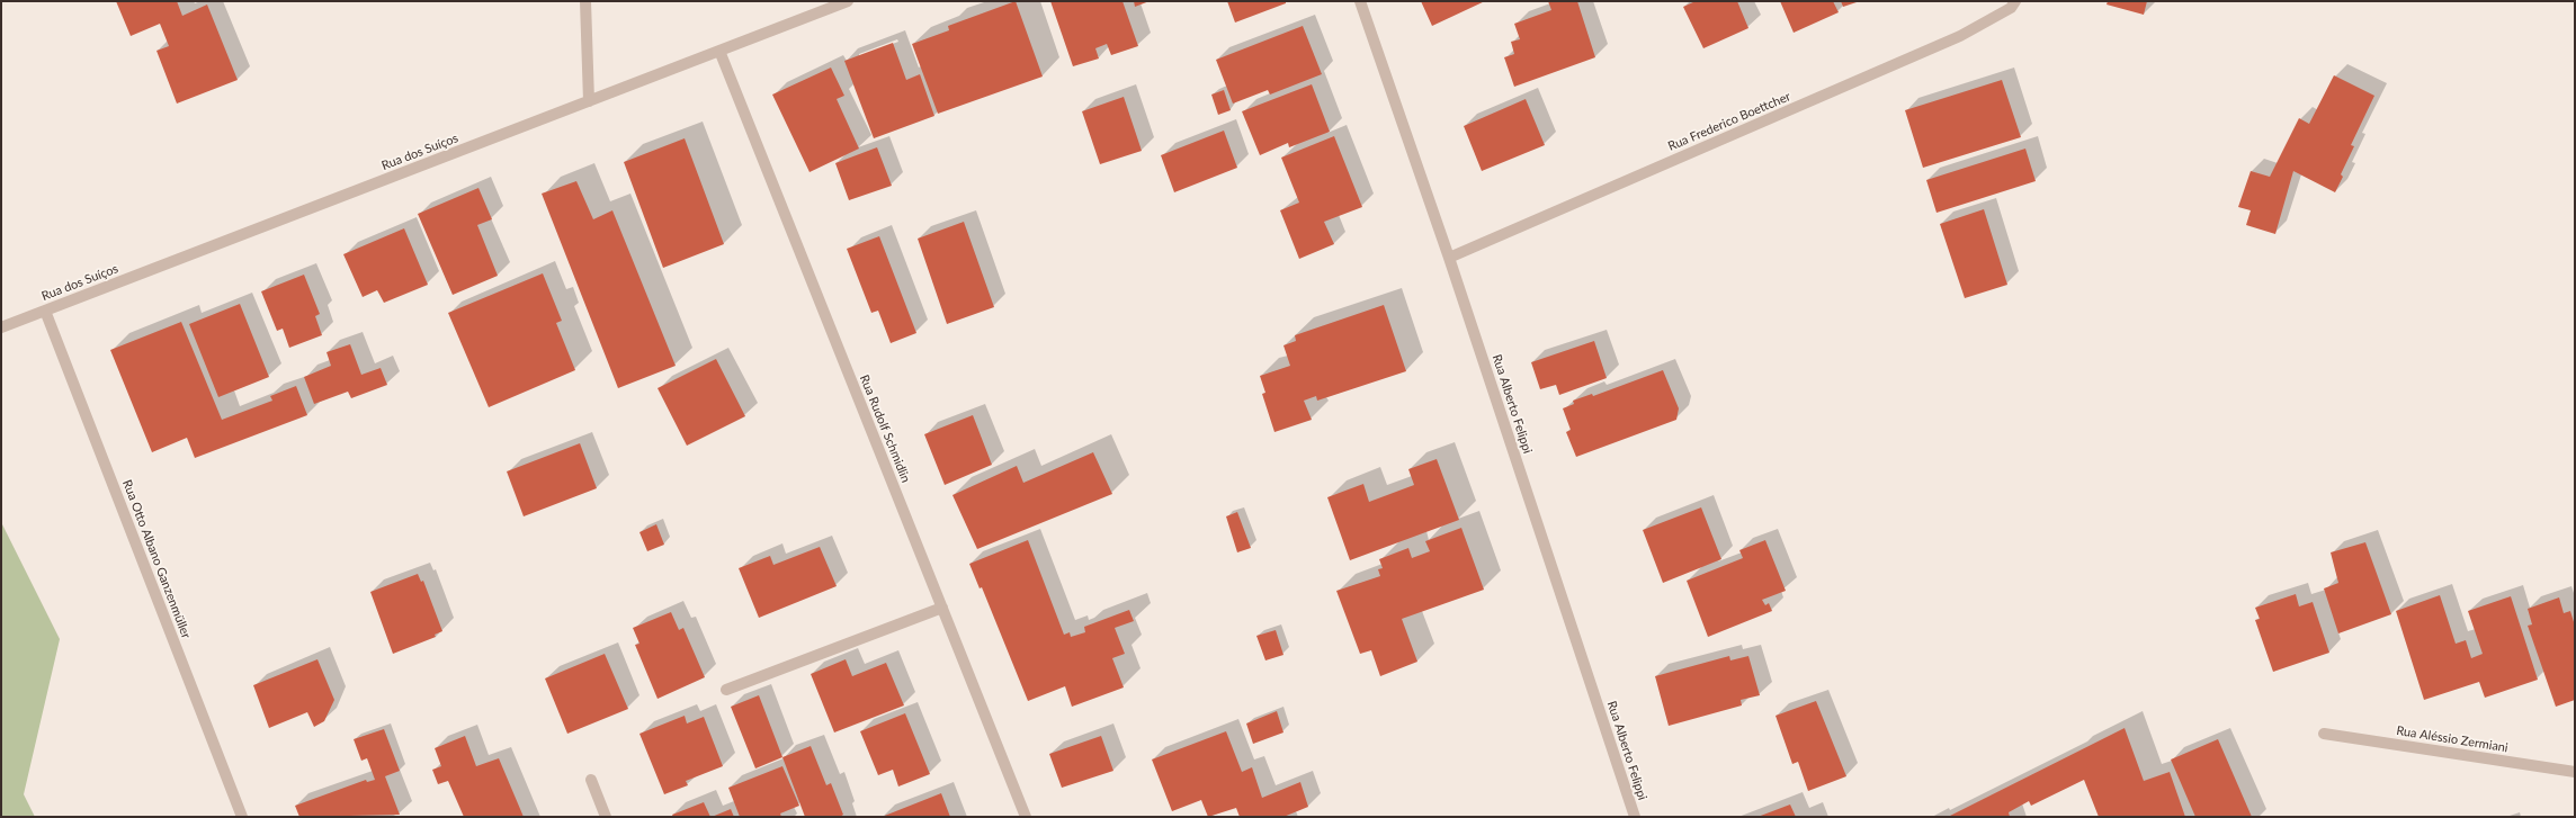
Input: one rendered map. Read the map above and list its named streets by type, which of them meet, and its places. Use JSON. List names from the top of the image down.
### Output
{
  "streets": {
    "street": [
      "Rua Frederico Boettcher",
      "Rua dos Suíços",
      "Rua Alberto Felippi",
      "Rua Rudolf Schmidlin",
      "Rua Otto Albano Ganzenmüller",
      "Rua Aléssio Zermiani"
    ]
  },
  "crossings": [
    ["Rua Frederico Boettcher", "Rua Alberto Felippi"],
    ["Rua dos Suíços", "Rua Rudolf Schmidlin"],
    ["Rua dos Suíços", "Rua Otto Albano Ganzenmüller"]
  ]
}
